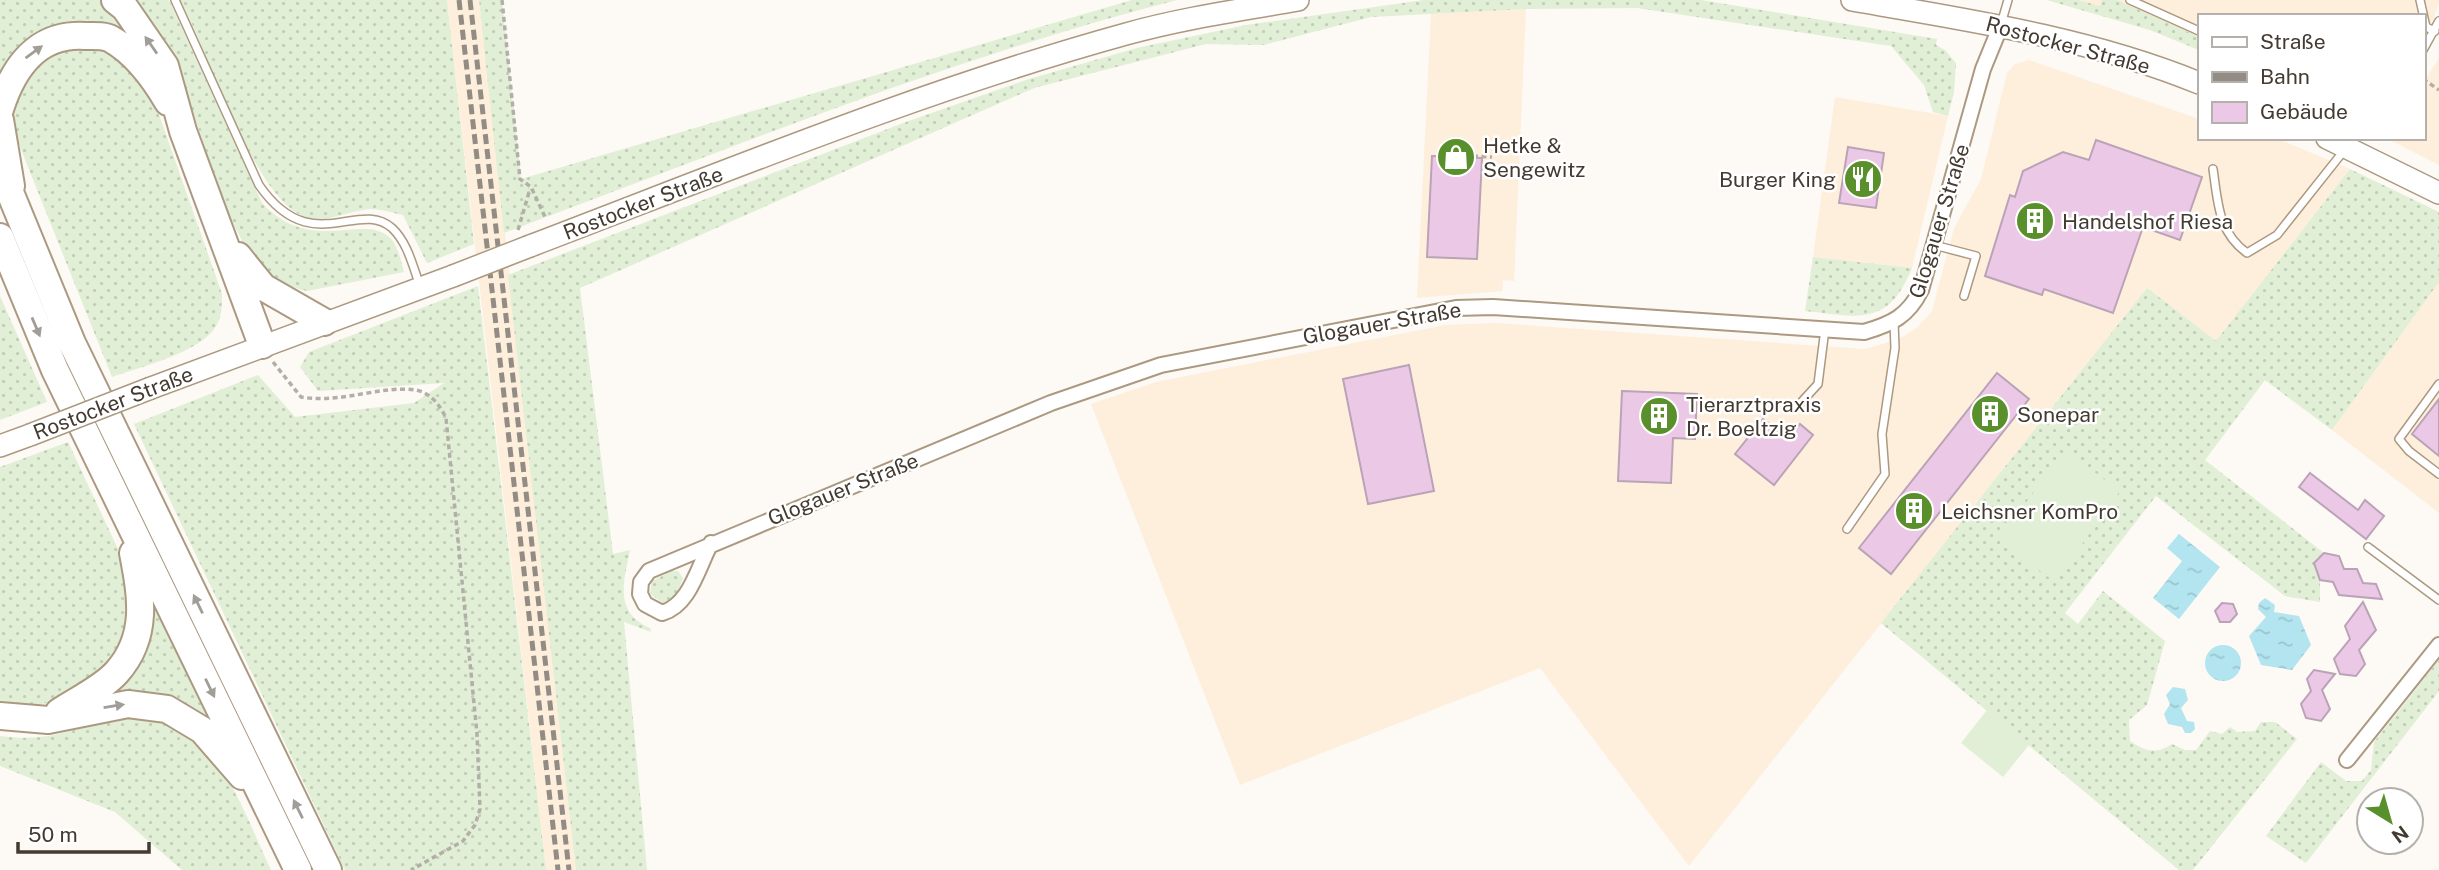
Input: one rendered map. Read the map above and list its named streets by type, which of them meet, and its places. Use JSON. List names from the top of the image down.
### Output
{
  "streets": {
    "street": ["Rostocker Straße", "Glogauer Straße"]
  },
  "crossings": [
    ["Rostocker Straße", "Glogauer Straße"]
  ],
  "places": {
    "shop": ["Hetke & Sengewitz"],
    "restaurant": ["Burger King"],
    "building": [
      "Handelshof Riesa",
      "Sonepar",
      "Tierarztpraxis Dr. Boeltzig",
      "Leichsner KomPro"
    ]
  },
  "legend": ["Straße", "Bahn", "Gebäude"],
  "scale_bar": "50 m",
  "north": "bottom right"
}
